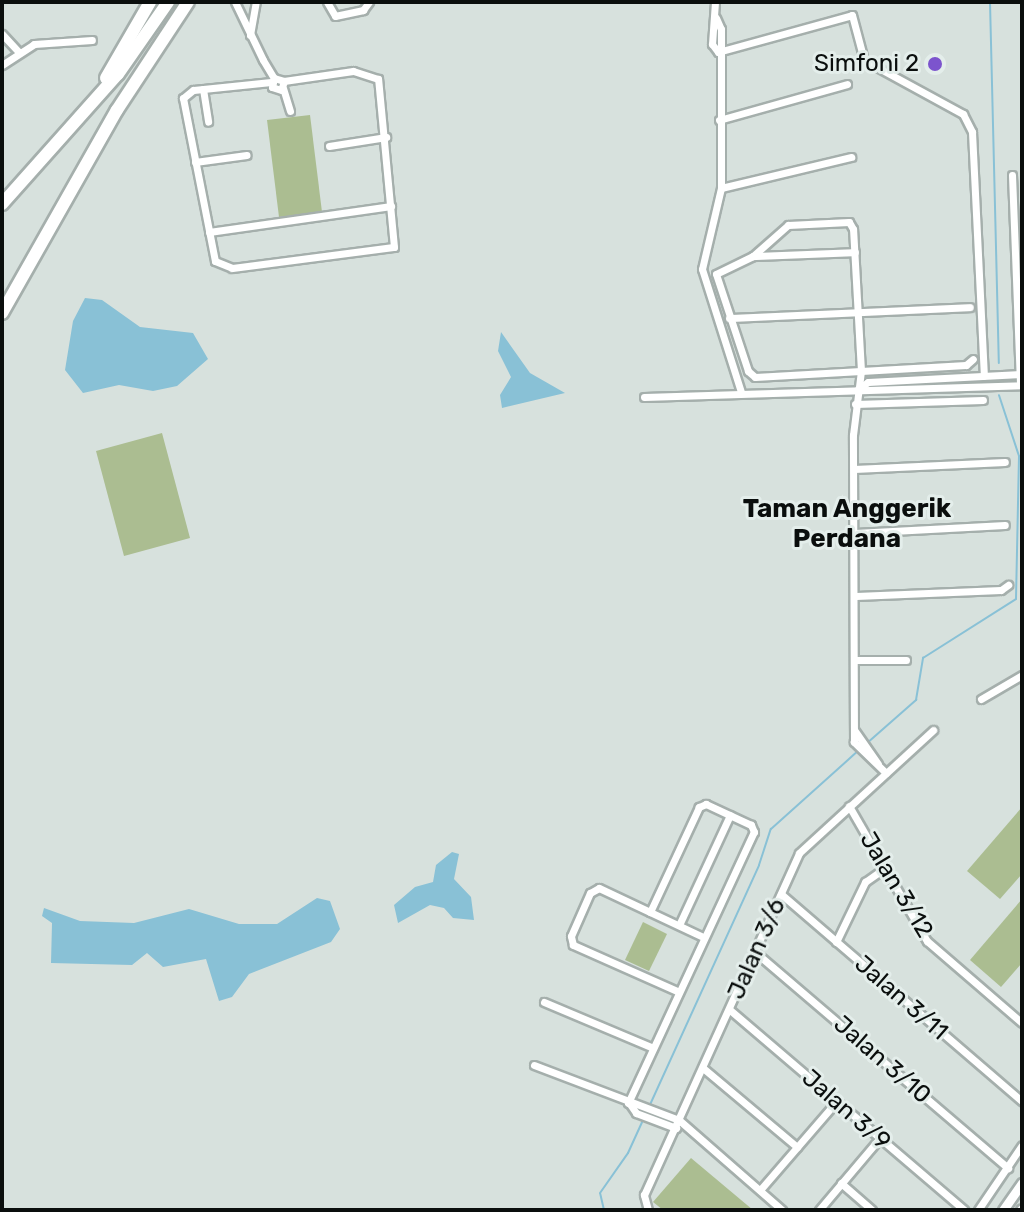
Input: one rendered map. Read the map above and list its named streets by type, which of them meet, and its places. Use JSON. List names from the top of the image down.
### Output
{
  "streets": {
    "street": [
      "Jalan 3/12",
      "Jalan 3/6",
      "Jalan 3/11",
      "Jalan 3/10",
      "Jalan 3/9"
    ]
  },
  "crossings": [
    ["Jalan 3/12", "Jalan 3/6"],
    ["Jalan 3/6", "Jalan 3/11"],
    ["Jalan 3/6", "Jalan 3/10"],
    ["Jalan 3/6", "Jalan 3/9"]
  ],
  "districts": ["Taman Anggerik Perdana"],
  "places": ["Simfoni 2"]
}
